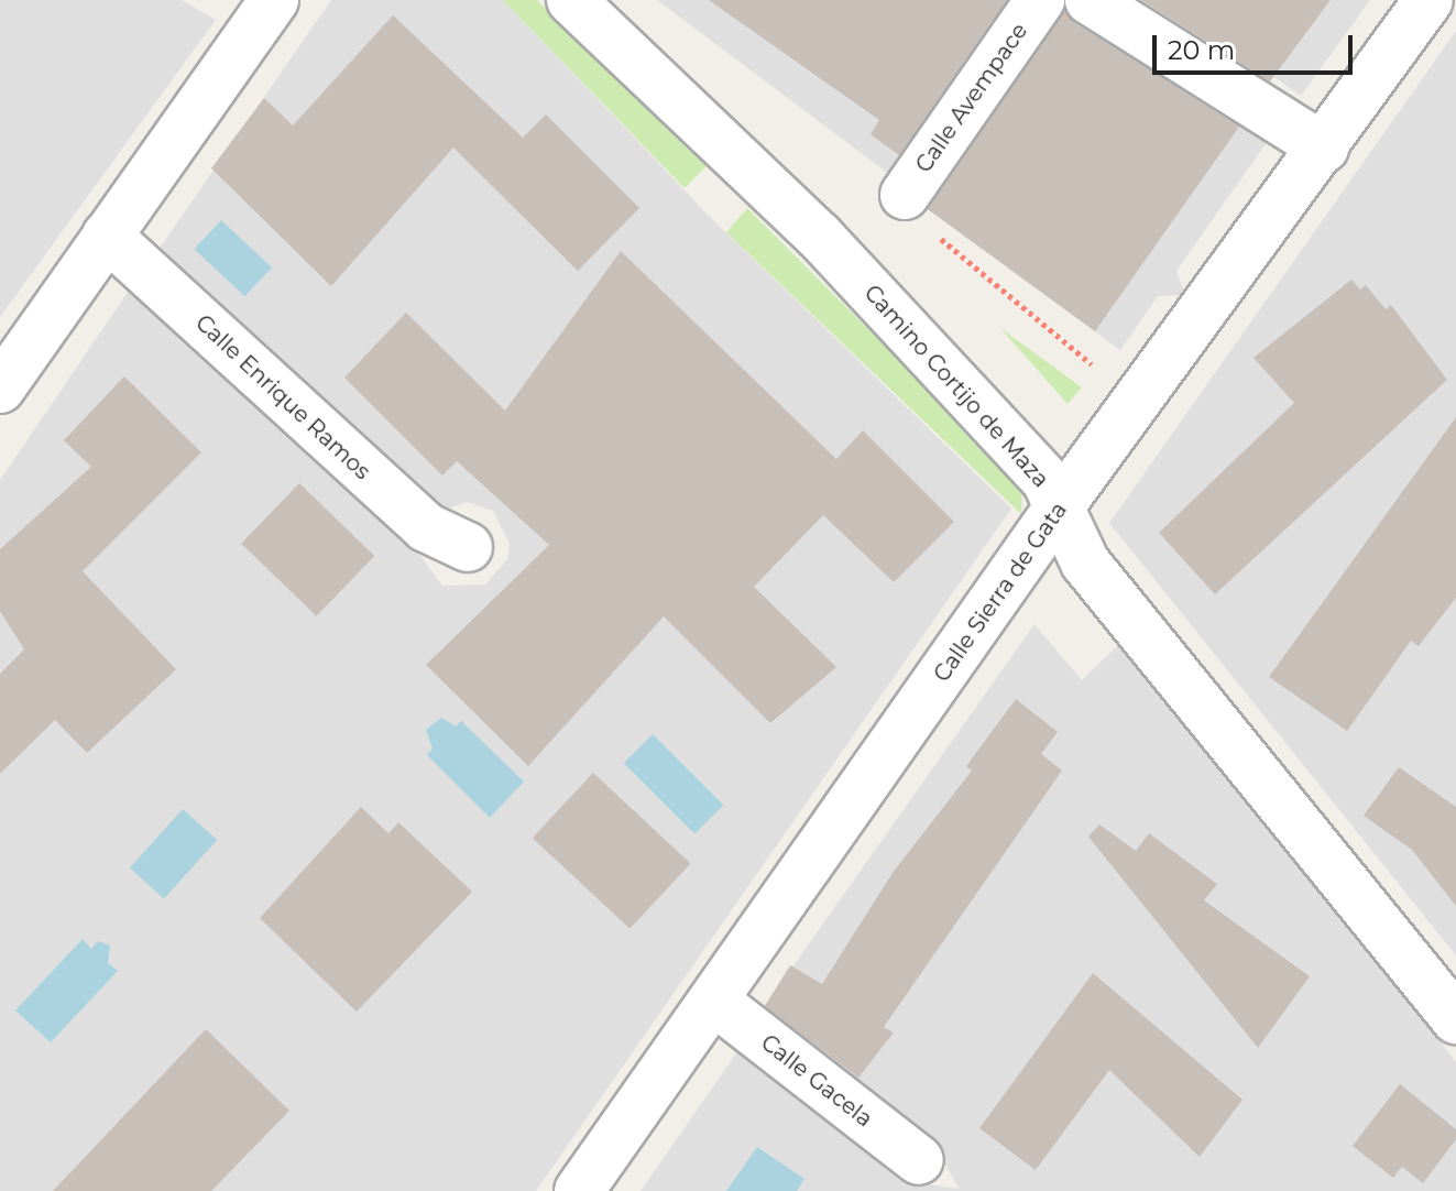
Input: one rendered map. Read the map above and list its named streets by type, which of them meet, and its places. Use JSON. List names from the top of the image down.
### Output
{
  "streets": {
    "street": [
      "Calle Avempace",
      "Camino Cortijo de Maza",
      "Calle Enrique Ramos",
      "Calle Sierra de Gata",
      "Calle Gacela"
    ]
  },
  "crossings": [
    ["Camino Cortijo de Maza", "Calle Sierra de Gata"],
    ["Calle Sierra de Gata", "Calle Gacela"]
  ],
  "scale_bar": "20 m"
}
